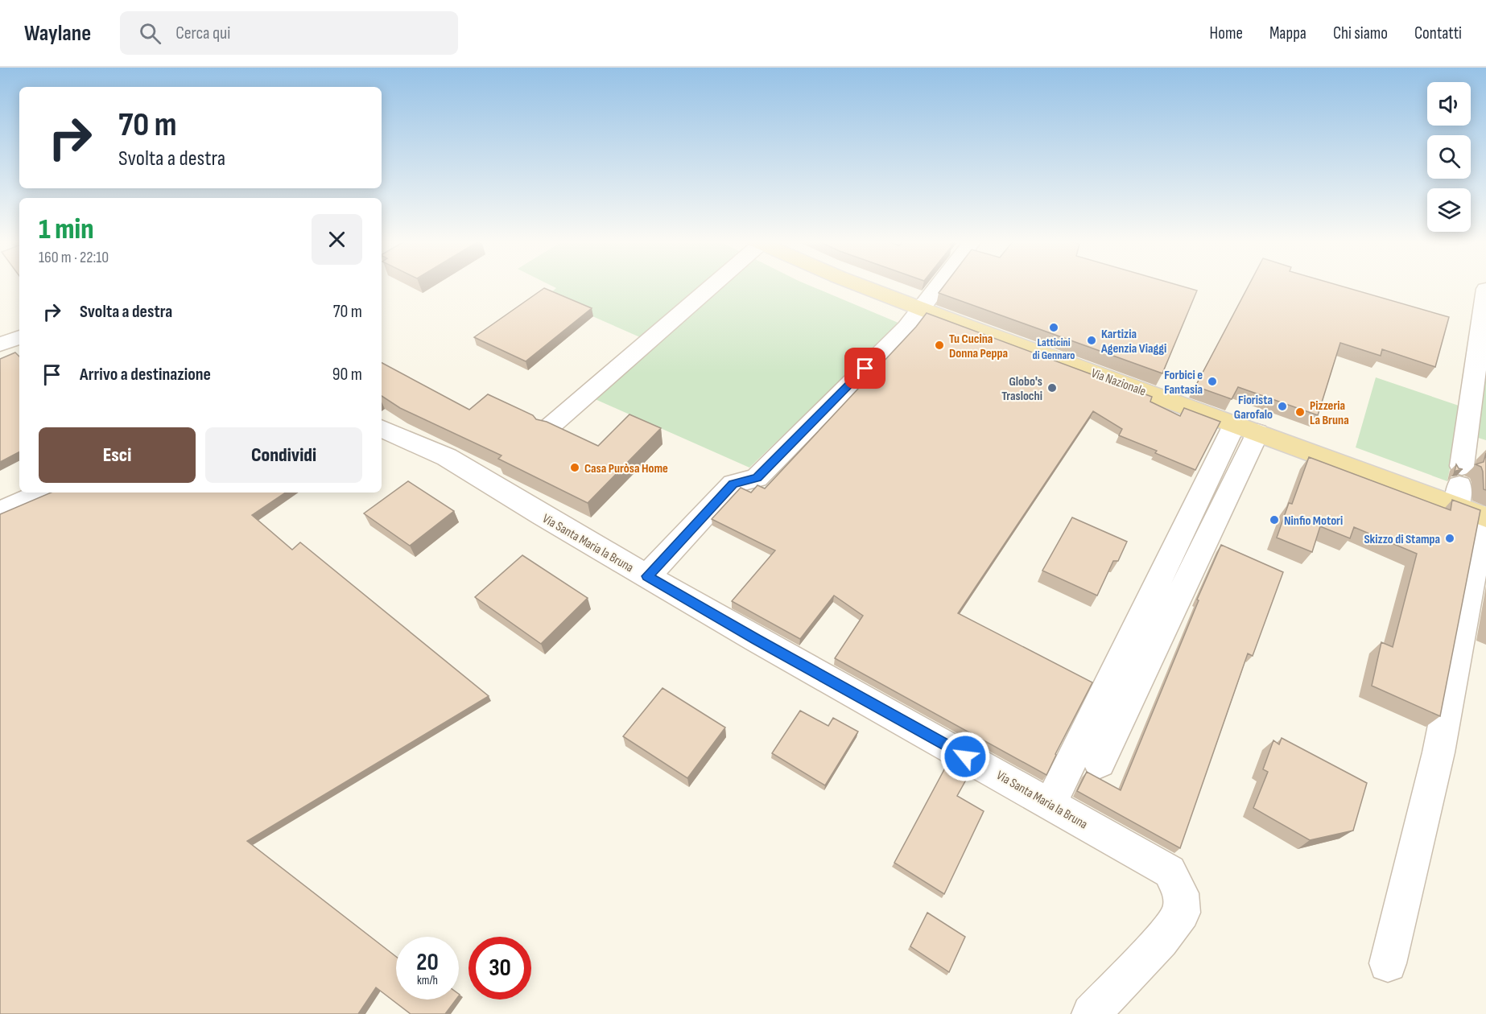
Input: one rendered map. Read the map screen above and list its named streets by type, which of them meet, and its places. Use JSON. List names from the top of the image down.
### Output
{
  "streets": {
    "main road": ["Via Nazionale"],
    "street": ["Via Santa Maria la Bruna"]
  },
  "places": [
    "Latticini di Gennaro",
    "Kartizia Agenzia Viaggi",
    "Tu Cucina Donna Peppa",
    "Forbici e Fantasia",
    "Globo's Traslochi",
    "Fiorista Garofalo",
    "Pizzeria La Bruna",
    "Casa Puròsa Home",
    "Ninfio Motori",
    "Skizzo di Stampa"
  ],
  "page": {
    "header": "Waylane",
    "search": "Cerca qui",
    "nav": [
      "Home",
      "Mappa",
      "Chi siamo",
      "Contatti"
    ],
    "turn": ["70 m", "Svolta a destra"],
    "heading": ["1 min", "160 m · 22:10"],
    "list": [
      {
        "name": "Svolta a destra",
        "value": "70 m"
      },
      {
        "name": "Arrivo a destinazione",
        "value": "90 m"
      }
    ],
    "buttons": ["Esci", "Condividi"],
    "speed": "20 km/h",
    "limit": "30"
  }
}
